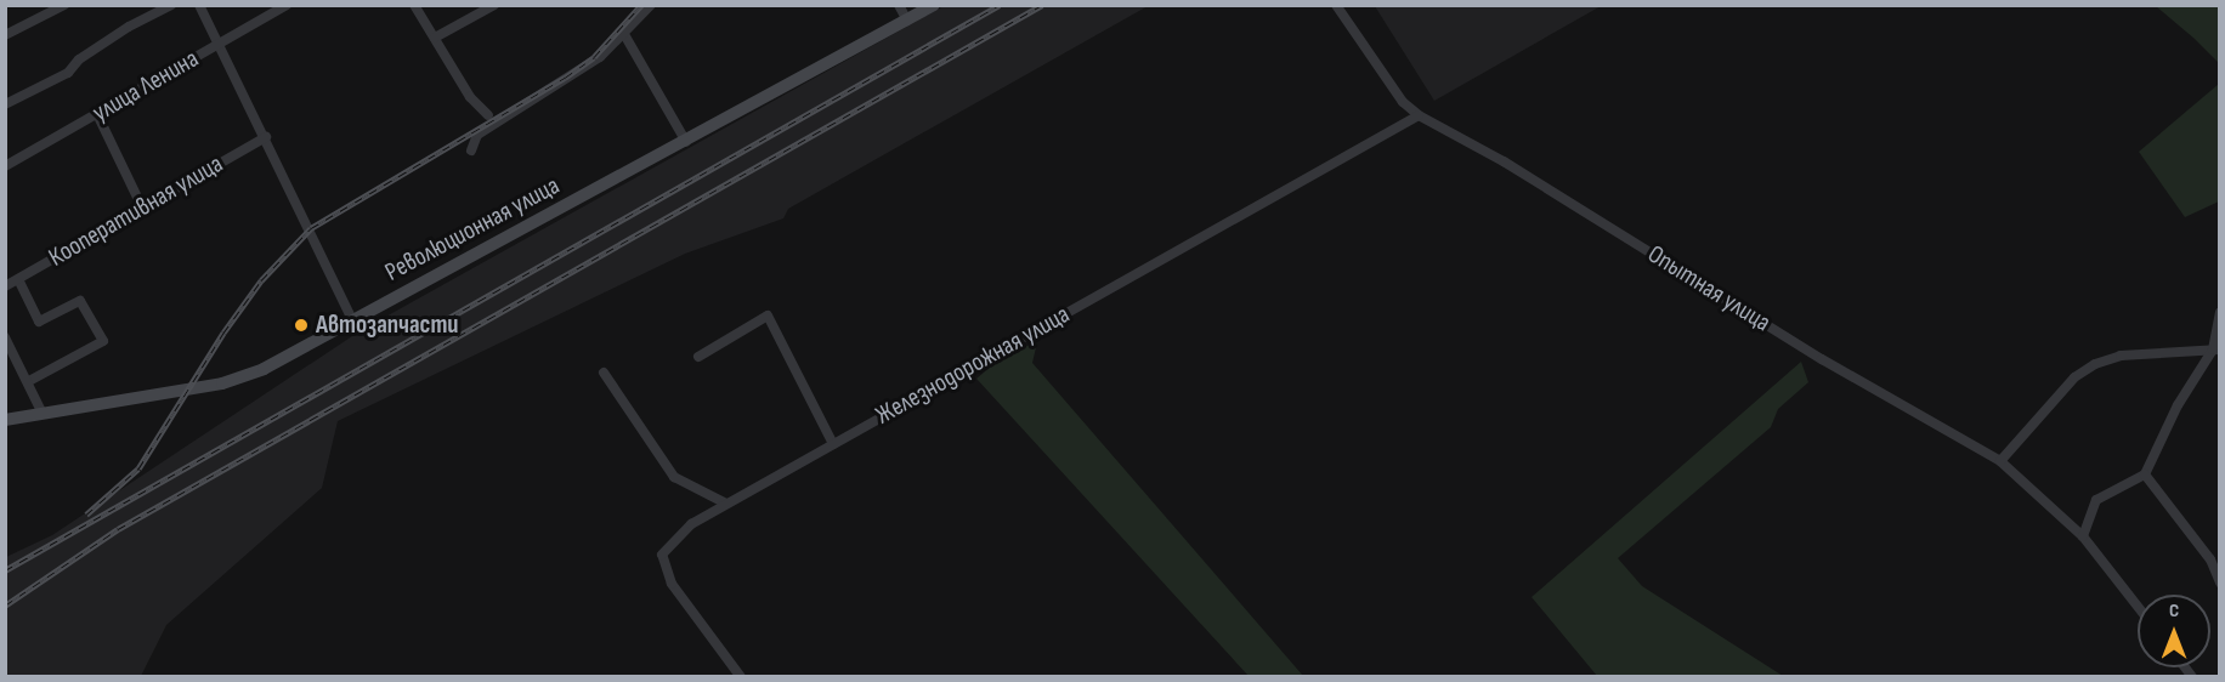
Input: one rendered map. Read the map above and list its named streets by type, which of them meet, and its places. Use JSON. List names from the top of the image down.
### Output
{
  "streets": {
    "main road": ["Революционная улица"],
    "street": [
      "улица Ленина",
      "Кооперативная улица",
      "Опытная улица",
      "Железнодорожная улица"
    ]
  },
  "crossings": [
    ["Опытная улица", "Железнодорожная улица"]
  ],
  "places": ["Автозапчасти"],
  "north": "top"
}
